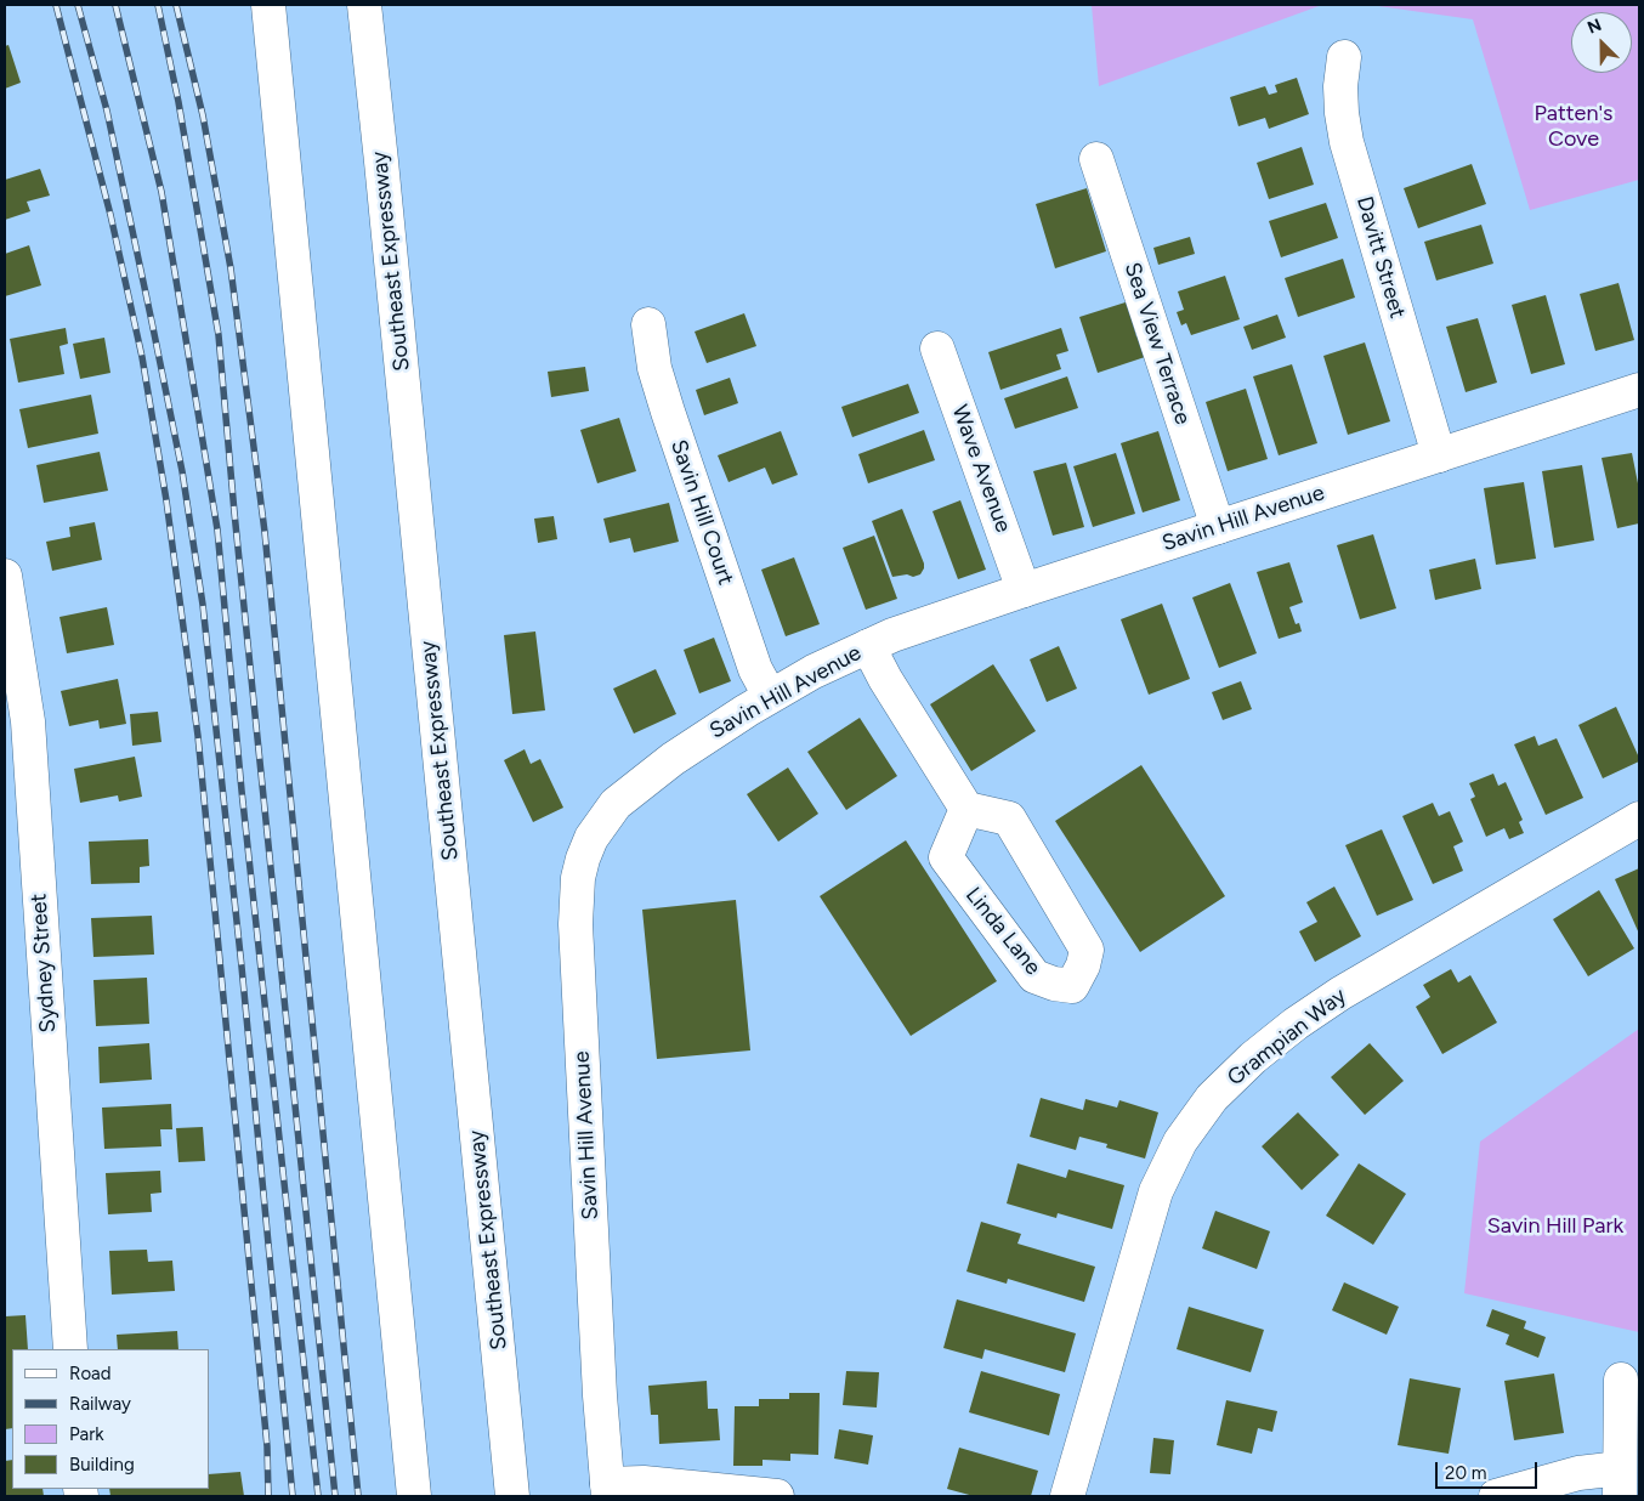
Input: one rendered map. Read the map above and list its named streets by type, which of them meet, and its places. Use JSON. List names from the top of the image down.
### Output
{
  "streets": {
    "main road": [
      "Davitt Street",
      "Southeast Expressway",
      "Sea View Terrace",
      "Wave Avenue",
      "Savin Hill Court",
      "Savin Hill Avenue",
      "Linda Lane",
      "Sydney Street",
      "Grampian Way"
    ]
  },
  "crossings": [
    ["Davitt Street", "Savin Hill Avenue"],
    ["Sea View Terrace", "Savin Hill Avenue"],
    ["Wave Avenue", "Savin Hill Avenue"],
    ["Savin Hill Court", "Savin Hill Avenue"]
  ],
  "parks": ["Patten's Cove", "Savin Hill Park"],
  "legend": [
    "Road",
    "Railway",
    "Park",
    "Building"
  ],
  "scale_bar": "20 m",
  "north": "top left"
}
